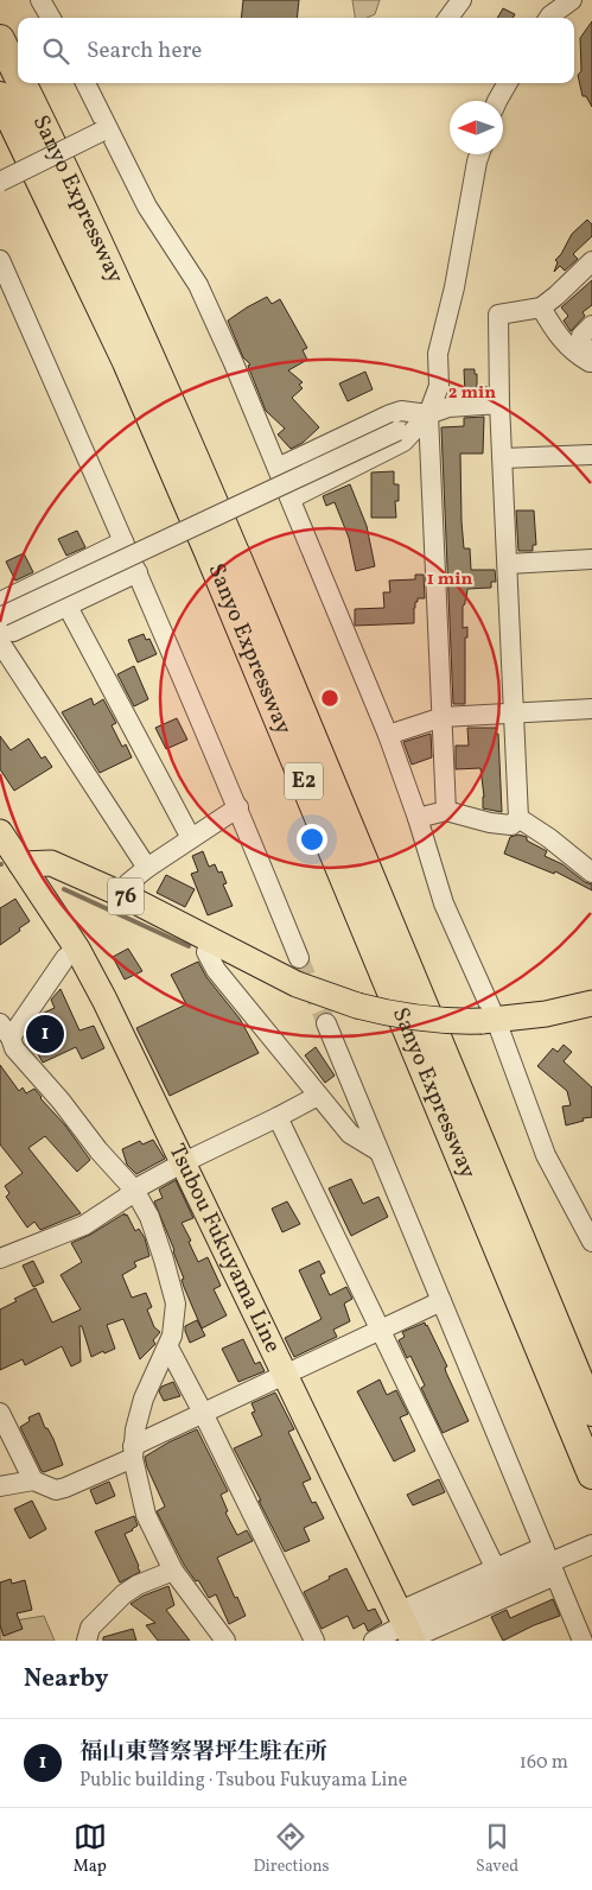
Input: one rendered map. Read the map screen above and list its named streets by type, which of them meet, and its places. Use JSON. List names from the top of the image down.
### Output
{
  "streets": {
    "highway": ["Sanyo Expressway", "E2"],
    "main road": ["76", "Tsubou Fukuyama Line"]
  },
  "crossings": [
    ["76", "Tsubou Fukuyama Line"]
  ],
  "north": "left",
  "page": {
    "search": "Search here",
    "pins": "1",
    "heading": "Nearby",
    "list": [
      {
        "mark": "1",
        "name": "福山東警察署坪生駐在所",
        "note": "Public building · Tsubou Fukuyama Line",
        "value": "160 m"
      }
    ],
    "nav": ["Map", "Directions", "Saved"]
  },
  "rings": ["2 min", "1 min"]
}
